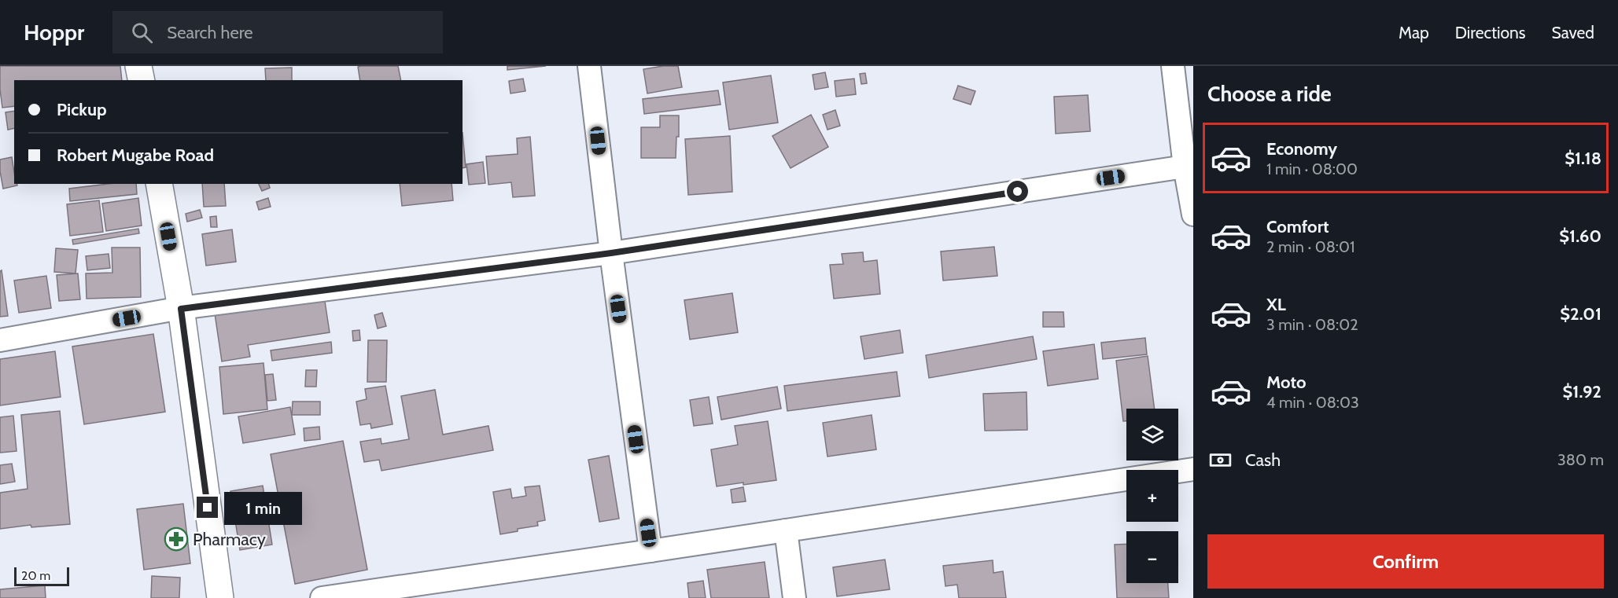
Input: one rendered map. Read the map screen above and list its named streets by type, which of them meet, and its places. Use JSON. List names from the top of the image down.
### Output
{
  "places": {
    "pharmacy": ["Pharmacy"]
  },
  "scale_bar": "20 m",
  "page": {
    "header": "Hoppr",
    "search": "Search here",
    "nav": ["Map", "Directions", "Saved"],
    "heading": "Choose a ride",
    "banner": ["Pickup", "Robert Mugabe Road"],
    "list": [
      {
        "name": "Economy",
        "note": "1 min · 08:00",
        "value": "$1.18"
      },
      {
        "name": "Comfort",
        "note": "2 min · 08:01",
        "value": "$1.60"
      },
      {
        "name": "XL",
        "note": "3 min · 08:02",
        "value": "$2.01"
      },
      {
        "name": "Moto",
        "note": "4 min · 08:03",
        "value": "$1.92"
      }
    ],
    "map_buttons": ["+", "−"],
    "pay": ["Cash", "380 m"],
    "bubble": "1 min",
    "buttons": "Confirm",
    "scale": "20 m"
  }
}
